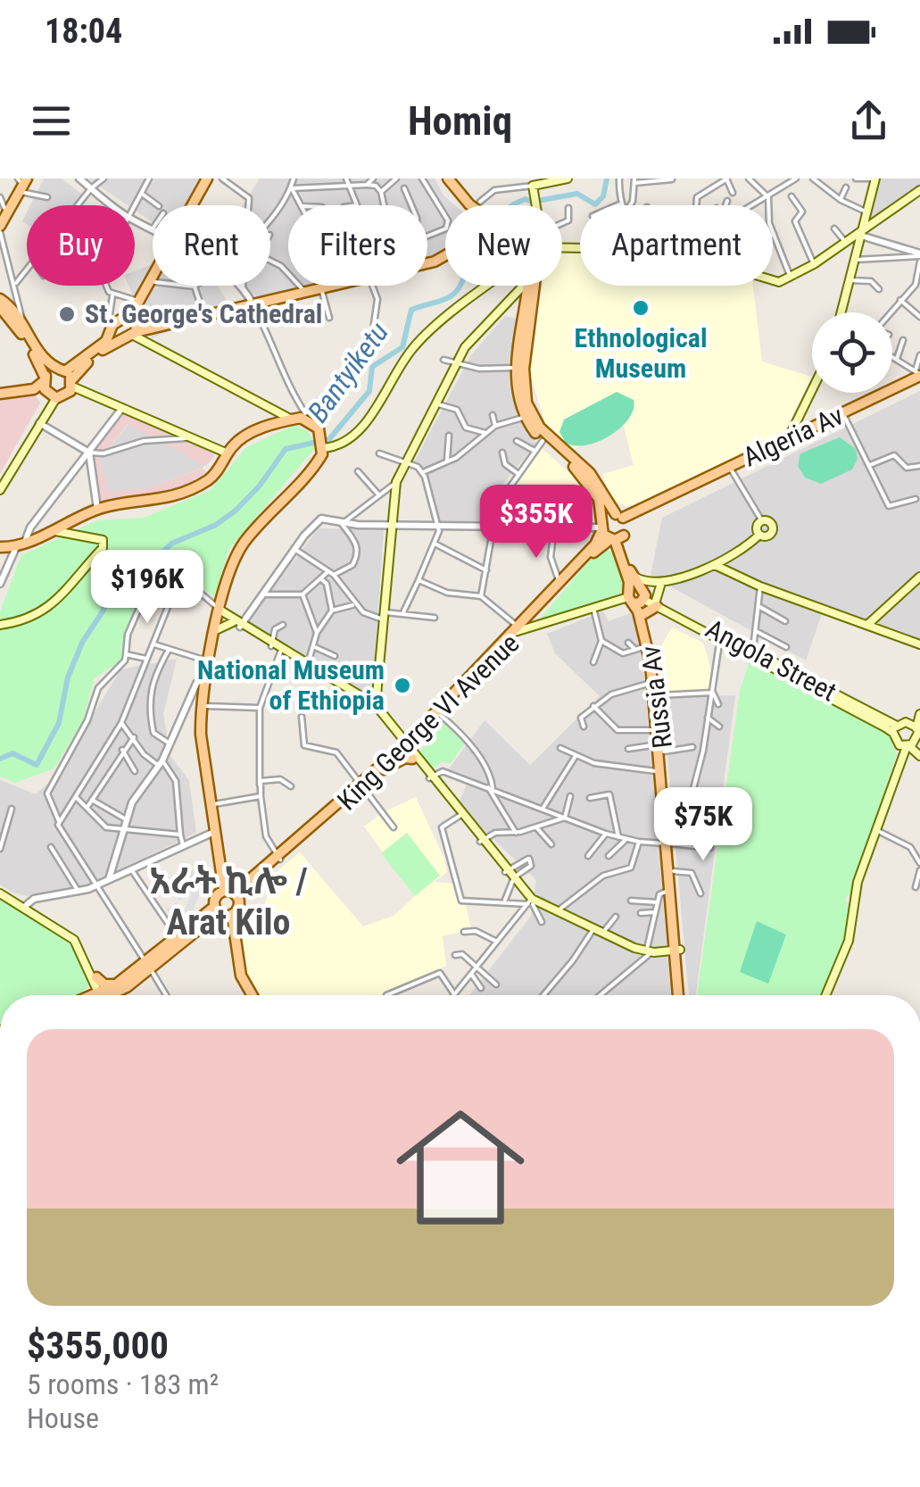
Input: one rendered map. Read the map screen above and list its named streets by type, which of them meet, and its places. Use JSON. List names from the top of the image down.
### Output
{
  "streets": {
    "main road": [
      "Algeria Av",
      "Angola Street",
      "Russia Av",
      "King George VI Avenue"
    ]
  },
  "crossings": [
    ["Algeria Av", "King George VI Avenue"],
    ["Angola Street", "Russia Av"]
  ],
  "districts": ["አራት ኪሎ / Arat Kilo"],
  "water": ["Bantyiketu"],
  "places": ["Ethnological Museum", "St. George's Cathedral", "National Museum of Ethiopia"],
  "page": {
    "status": "18:04",
    "header": "Homiq",
    "chip": [
      "Buy",
      "Rent",
      "Filters",
      "New",
      "Apartment"
    ],
    "price": ["$355K", "$196K", "$75K"],
    "list": [
      {
        "name": "$355,000",
        "note": "5 rooms · 183 m² · House"
      }
    ]
  }
}
